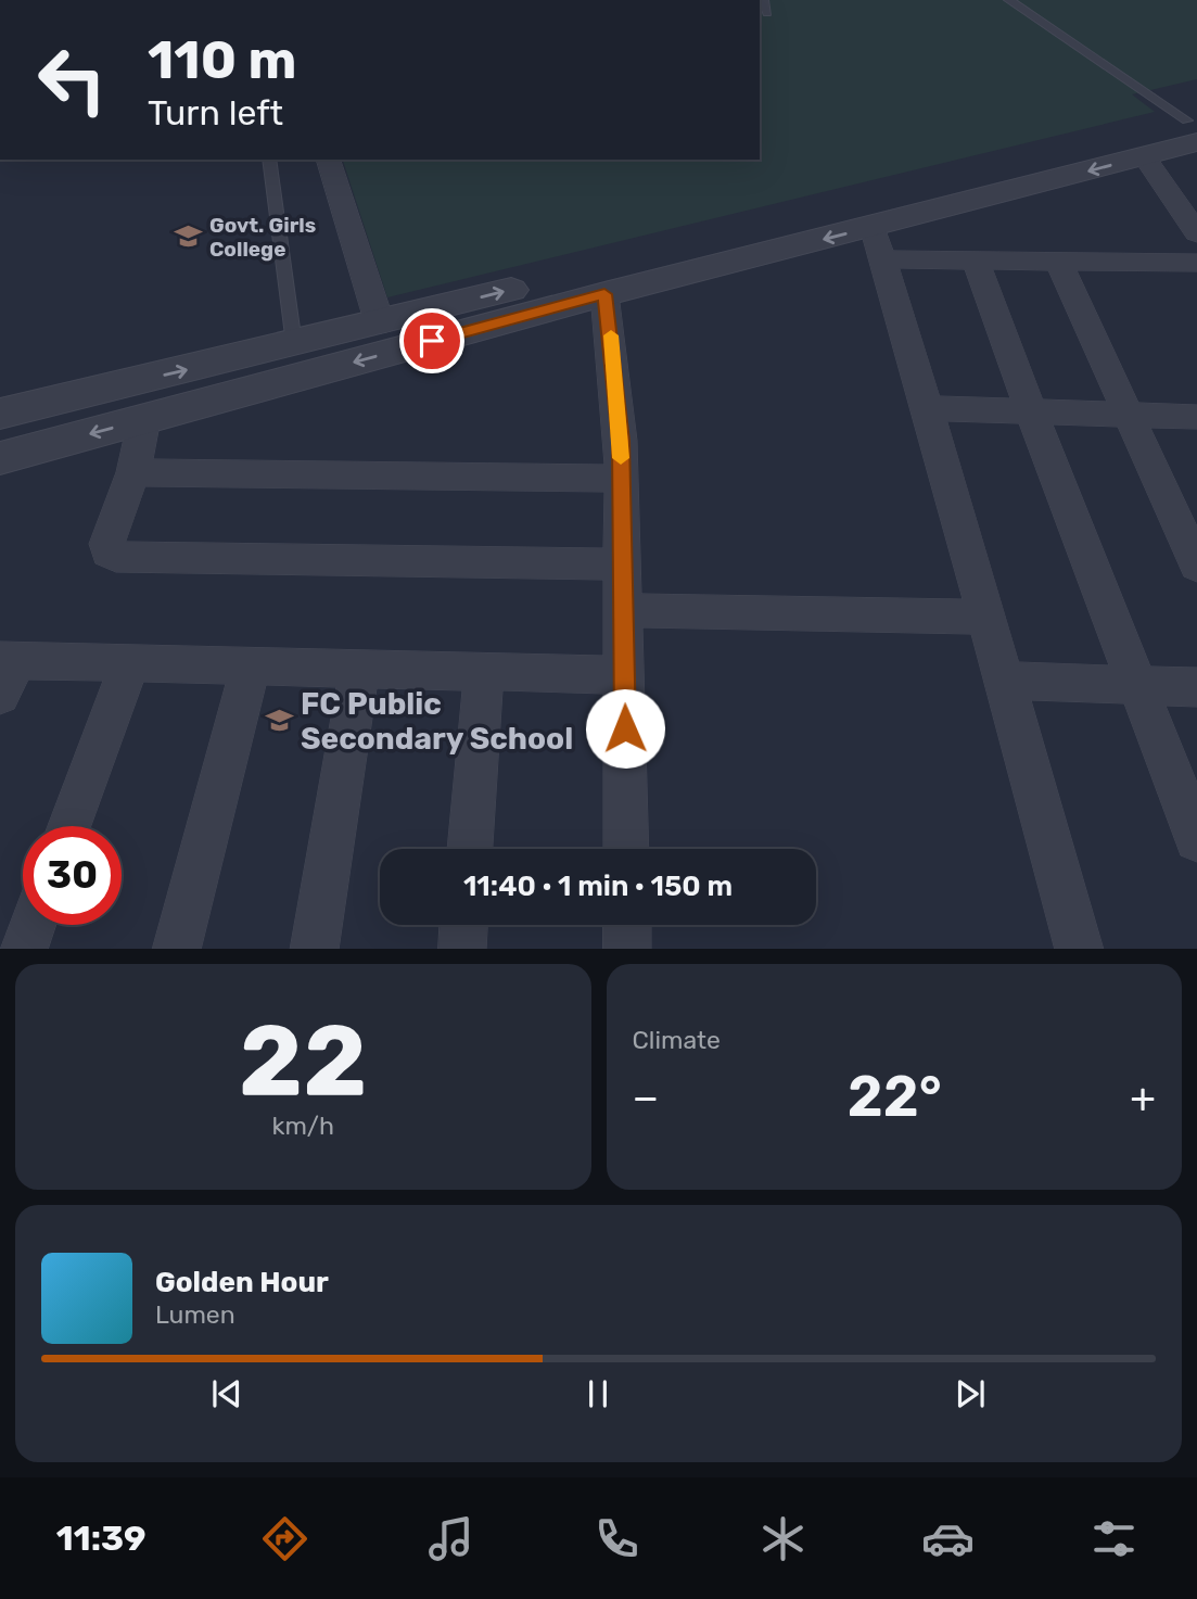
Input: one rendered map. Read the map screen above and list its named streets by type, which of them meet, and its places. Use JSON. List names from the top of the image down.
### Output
{
  "places": {
    "school or university": ["Govt. Girls College", "FC Public Secondary School"]
  },
  "page": {
    "turn": ["110 m", "Turn left"],
    "limit": "30",
    "trip": "11:40 · 1 min · 150 m",
    "tile": [
      ["22", "km/h"],
      "Climate"
    ],
    "heat": ["−", "22°", "+"],
    "song": ["Golden Hour", "Lumen"],
    "tabs": "11:39"
  }
}
